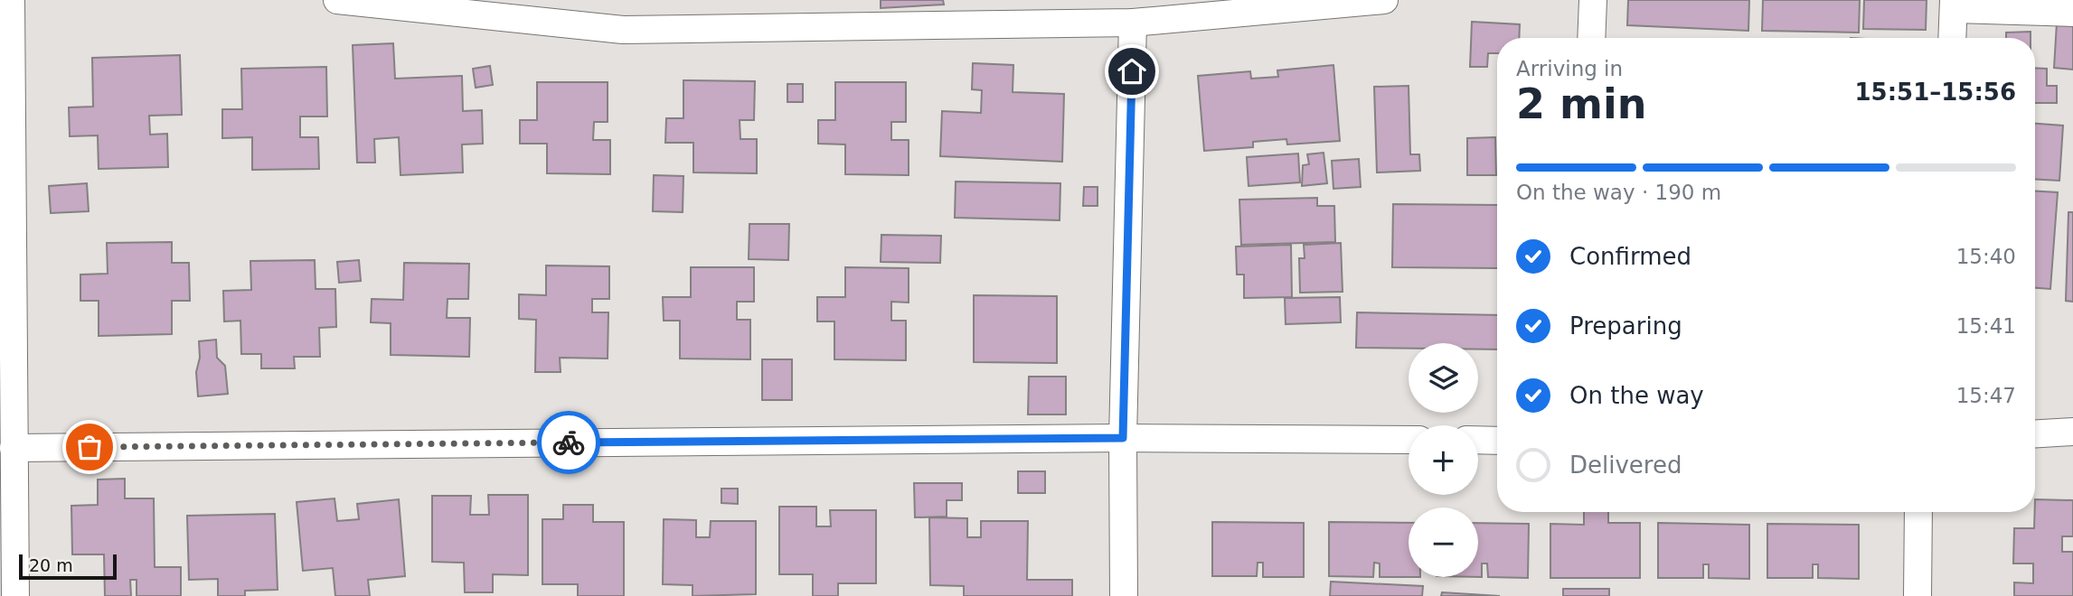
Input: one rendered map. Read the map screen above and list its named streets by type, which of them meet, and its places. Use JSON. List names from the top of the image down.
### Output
{
  "scale_bar": "20 m",
  "page": {
    "heading": ["2 min", "Arriving in", "15:51–15:56"],
    "bar": "On the way · 190 m",
    "list": [
      ["Confirmed", "15:40"],
      ["Preparing", "15:41"],
      ["On the way", "15:47"],
      "Delivered"
    ],
    "map_buttons": ["+", "−"],
    "scale": "20 m"
  }
}
